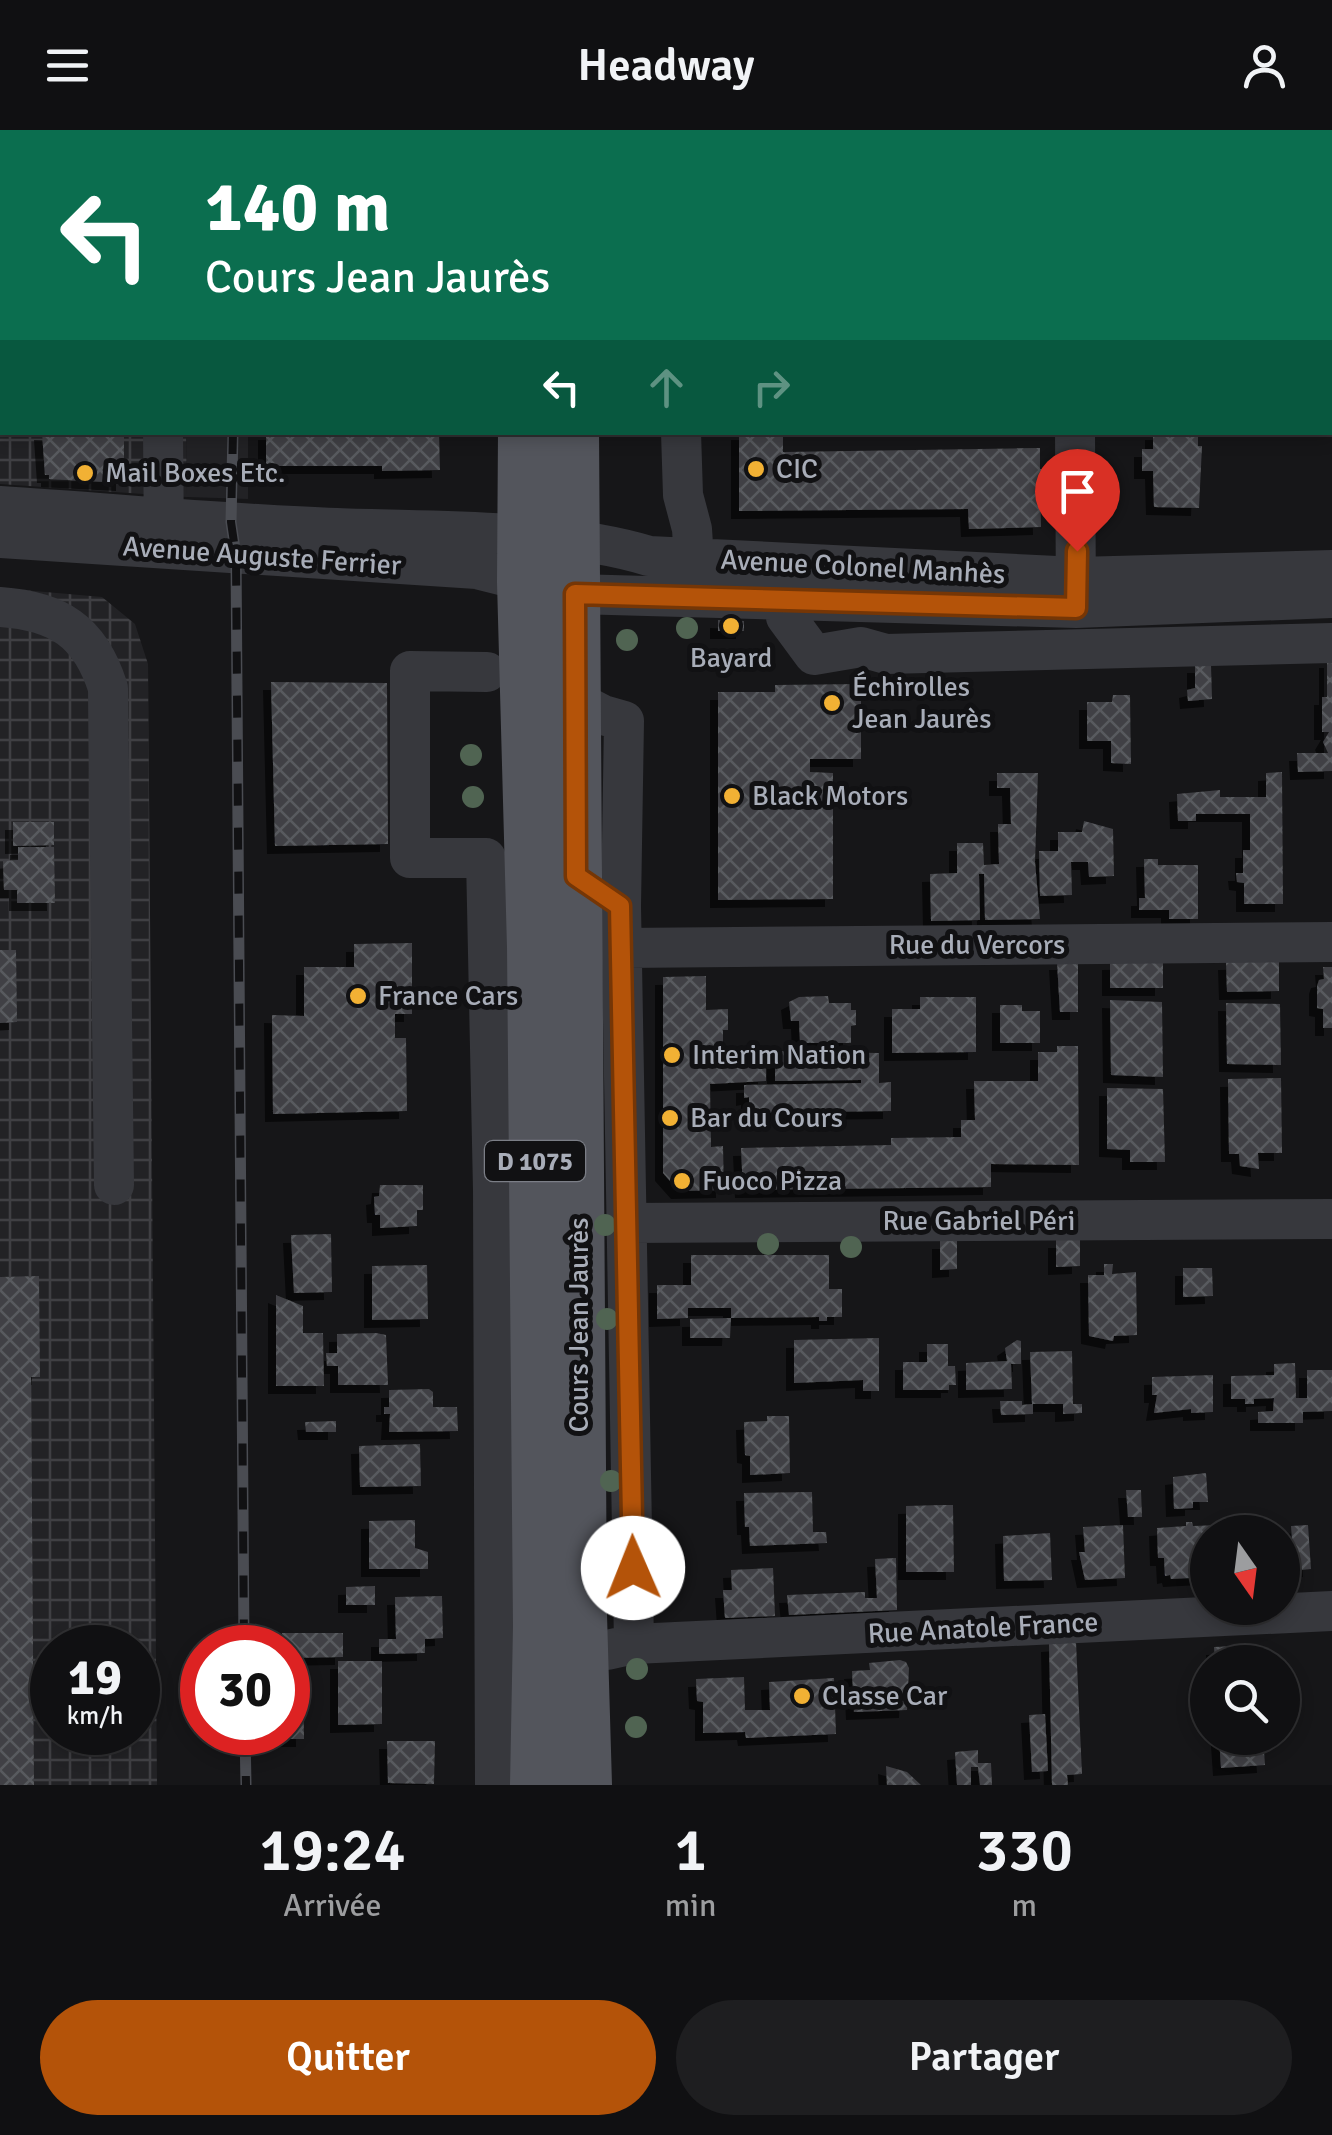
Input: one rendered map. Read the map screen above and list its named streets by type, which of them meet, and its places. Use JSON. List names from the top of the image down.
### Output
{
  "streets": {
    "main road": ["D 1075", "Cours Jean Jaurès"],
    "street": [
      "Avenue Auguste Ferrier",
      "Avenue Colonel Manhès",
      "Rue du Vercors",
      "Rue Gabriel Péri",
      "Rue Anatole France"
    ]
  },
  "crossings": [
    ["Avenue Auguste Ferrier", "Avenue Colonel Manhès"],
    ["Avenue Auguste Ferrier", "Cours Jean Jaurès"],
    ["Avenue Colonel Manhès", "Cours Jean Jaurès"],
    ["Rue du Vercors", "Cours Jean Jaurès"],
    ["Rue Gabriel Péri", "Cours Jean Jaurès"],
    ["Cours Jean Jaurès", "Rue Anatole France"]
  ],
  "places": [
    "CIC",
    "Mail Boxes Etc.",
    "Bayard",
    "Échirolles Jean Jaurès",
    "Black Motors",
    "France Cars",
    "Interim Nation",
    "Bar du Cours",
    "Fuoco Pizza",
    "Classe Car"
  ],
  "north": "bottom",
  "page": {
    "header": "Headway",
    "turn": ["140 m", "Cours Jean Jaurès"],
    "speed": "19 km/h",
    "limit": "30",
    "eta": [
      "19:24",
      "Arrivée",
      "1",
      "min",
      "330",
      "m"
    ],
    "buttons": ["Quitter", "Partager"]
  }
}
